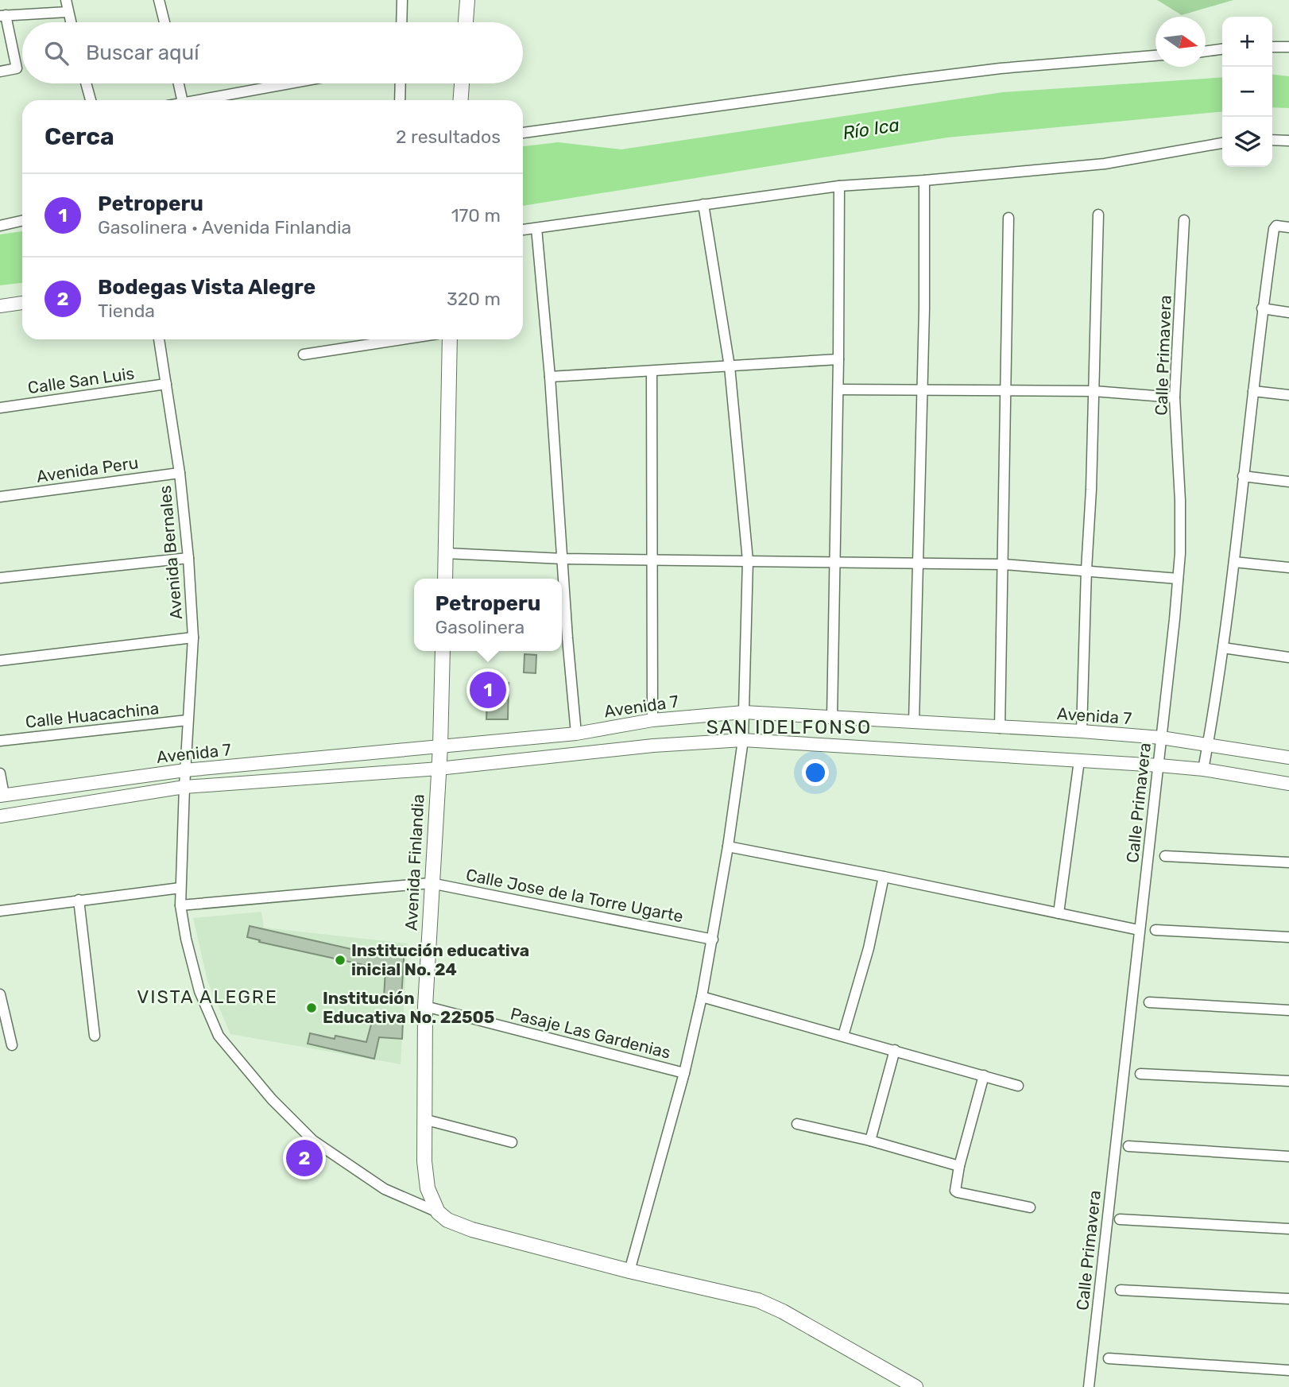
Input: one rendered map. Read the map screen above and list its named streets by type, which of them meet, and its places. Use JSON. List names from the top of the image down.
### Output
{
  "streets": {
    "main road": ["Avenida Finlandia"],
    "street": [
      "Calle Primavera",
      "Calle San Luis",
      "Avenida Peru",
      "Avenida Bernales",
      "Avenida 7",
      "Calle Huacachina",
      "Calle Jose de la Torre Ugarte",
      "Pasaje Las Gardenias"
    ]
  },
  "crossings": [
    ["Calle Primavera", "Avenida 7"],
    ["Calle San Luis", "Avenida Bernales"],
    ["Avenida Peru", "Avenida Bernales"],
    ["Avenida Bernales", "Avenida 7"],
    ["Avenida Bernales", "Calle Huacachina"],
    ["Avenida Bernales", "Avenida Finlandia"],
    ["Avenida Bernales", "Calle Jose de la Torre Ugarte"],
    ["Avenida 7", "Avenida Finlandia"],
    ["Avenida Finlandia", "Calle Jose de la Torre Ugarte"],
    ["Avenida Finlandia", "Pasaje Las Gardenias"]
  ],
  "districts": ["SAN IDELFONSO", "VISTA ALEGRE"],
  "water": ["Río Ica"],
  "places": ["Institución educativa inicial No. 24", "Institución Educativa No. 22505"],
  "north": "right",
  "page": {
    "map_buttons": ["+", "−"],
    "search": "Buscar aquí",
    "heading": ["Cerca", "2 resultados"],
    "list": [
      {
        "mark": "1",
        "name": "Petroperu",
        "note": "Gasolinera · Avenida Finlandia",
        "value": "170 m"
      },
      {
        "mark": "2",
        "name": "Bodegas Vista Alegre",
        "note": "Tienda",
        "value": "320 m"
      }
    ],
    "popup": ["Petroperu", "Gasolinera"],
    "pins": ["1", "2"]
  }
}
